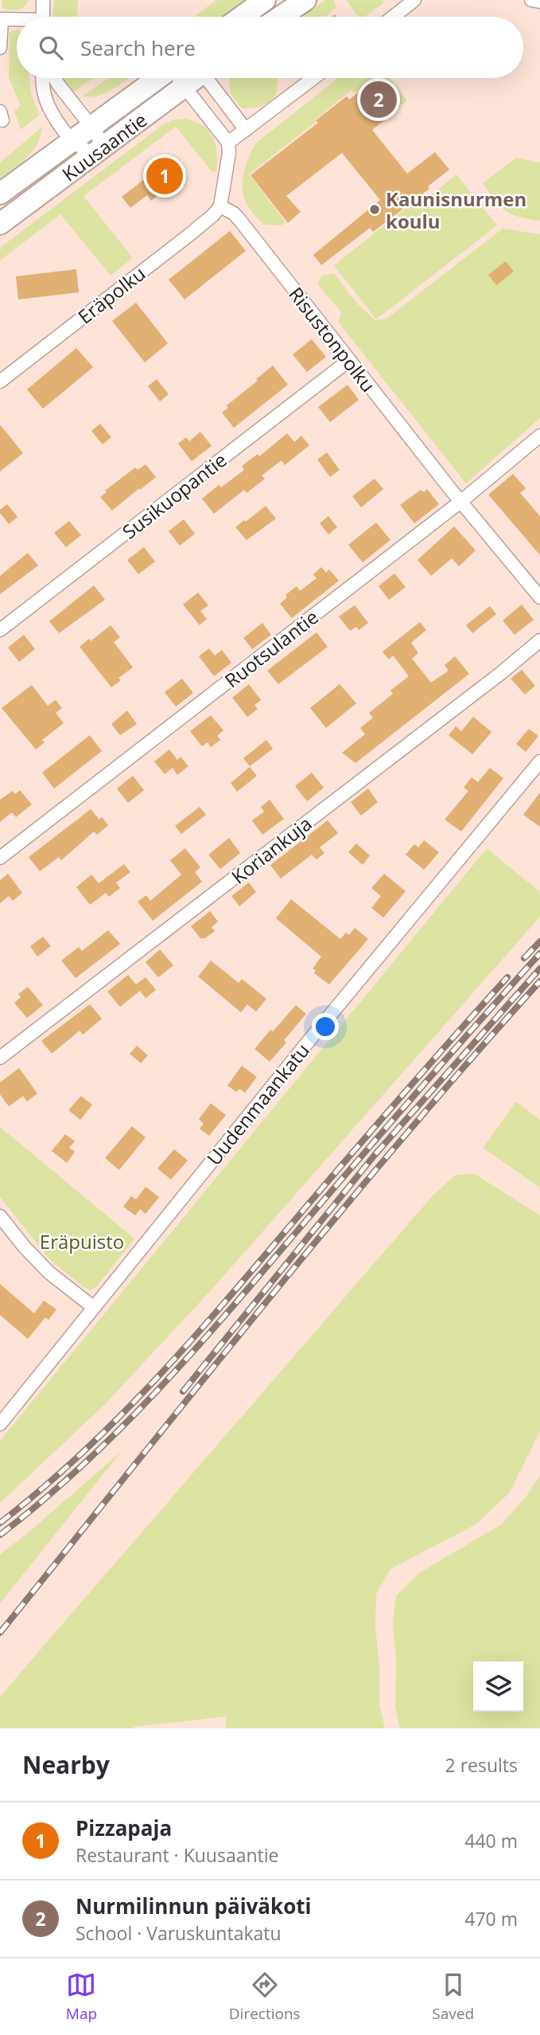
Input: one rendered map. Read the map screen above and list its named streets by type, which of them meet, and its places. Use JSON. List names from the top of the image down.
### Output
{
  "streets": {
    "main road": ["Kuusaantie"],
    "street": [
      "Eräpolku",
      "Risustonpolku",
      "Susikuopantie",
      "Ruotsulantie",
      "Koriankuja",
      "Uudenmaankatu"
    ]
  },
  "crossings": [
    ["Eräpolku", "Risustonpolku"],
    ["Risustonpolku", "Susikuopantie"],
    ["Risustonpolku", "Ruotsulantie"]
  ],
  "parks": ["Eräpuisto"],
  "places": ["Kaunisnurmen koulu"],
  "page": {
    "search": "Search here",
    "pins": ["2", "1"],
    "heading": ["Nearby", "2 results"],
    "list": [
      {
        "mark": "1",
        "name": "Pizzapaja",
        "note": "Restaurant · Kuusaantie",
        "value": "440 m"
      },
      {
        "mark": "2",
        "name": "Nurmilinnun päiväkoti",
        "note": "School · Varuskuntakatu",
        "value": "470 m"
      }
    ],
    "nav": ["Map", "Directions", "Saved"]
  }
}
